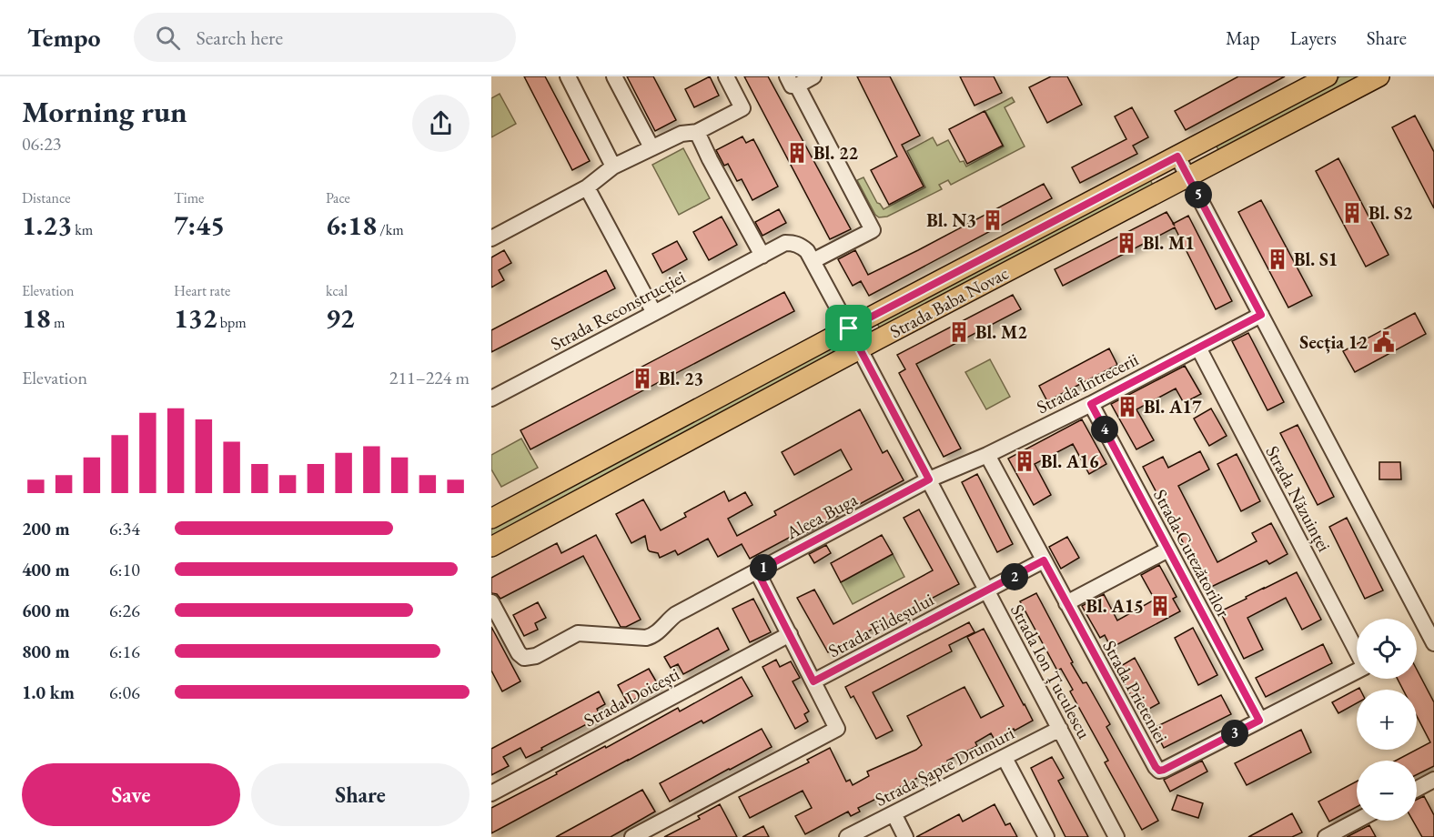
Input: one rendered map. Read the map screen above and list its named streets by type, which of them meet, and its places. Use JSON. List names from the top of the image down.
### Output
{
  "streets": {
    "main road": ["Strada Baba Novac"],
    "street": [
      "Strada Reconstrucției",
      "Strada Întrecerii",
      "Strada Năzuinței",
      "Aleea Buga",
      "Strada Cutezătorilor",
      "Strada Fildeșului",
      "Strada Ion Țuculescu",
      "Strada Prieteniei",
      "Strada Doicești",
      "Strada Șapte Drumuri"
    ]
  },
  "crossings": [
    ["Strada Baba Novac", "Strada Ion Țuculescu"],
    ["Strada Întrecerii", "Strada Năzuinței"],
    ["Strada Întrecerii", "Aleea Buga"],
    ["Strada Întrecerii", "Strada Cutezătorilor"],
    ["Strada Întrecerii", "Strada Ion Țuculescu"],
    ["Strada Întrecerii", "Strada Prieteniei"],
    ["Aleea Buga", "Strada Ion Țuculescu"],
    ["Strada Cutezătorilor", "Strada Prieteniei"],
    ["Strada Fildeșului", "Strada Ion Țuculescu"],
    ["Strada Fildeșului", "Strada Prieteniei"],
    ["Strada Ion Țuculescu", "Strada Șapte Drumuri"]
  ],
  "places": {
    "building": [
      "Bl. 22",
      "Bl. S2",
      "Bl. N3",
      "Bl. M1",
      "Bl. S1",
      "Bl. M2",
      "Bl. 23",
      "Bl. A17",
      "Bl. A16",
      "Bl. A15"
    ],
    "public building": ["Secția 12"]
  },
  "page": {
    "header": "Tempo",
    "search": "Search here",
    "nav": ["Map", "Layers", "Share"],
    "heading": ["Morning run", "06:23"],
    "stats": [
      ["Distance", "1.23 km"],
      ["Time", "7:45"],
      ["Pace", "6:18 /km"],
      ["Elevation", "18 m"],
      ["Heart rate", "132 bpm"],
      ["kcal", "92"]
    ],
    "pins": [
      "5",
      "4",
      "1",
      "2",
      "3"
    ],
    "chart": ["Elevation", "211–224 m"],
    "list": [
      {
        "name": "200 m",
        "note": "6:34"
      },
      {
        "name": "400 m",
        "note": "6:10"
      },
      {
        "name": "600 m",
        "note": "6:26"
      },
      {
        "name": "800 m",
        "note": "6:16"
      },
      {
        "name": "1.0 km",
        "note": "6:06"
      }
    ],
    "map_buttons": ["+", "−"],
    "buttons": ["Save", "Share"]
  }
}
